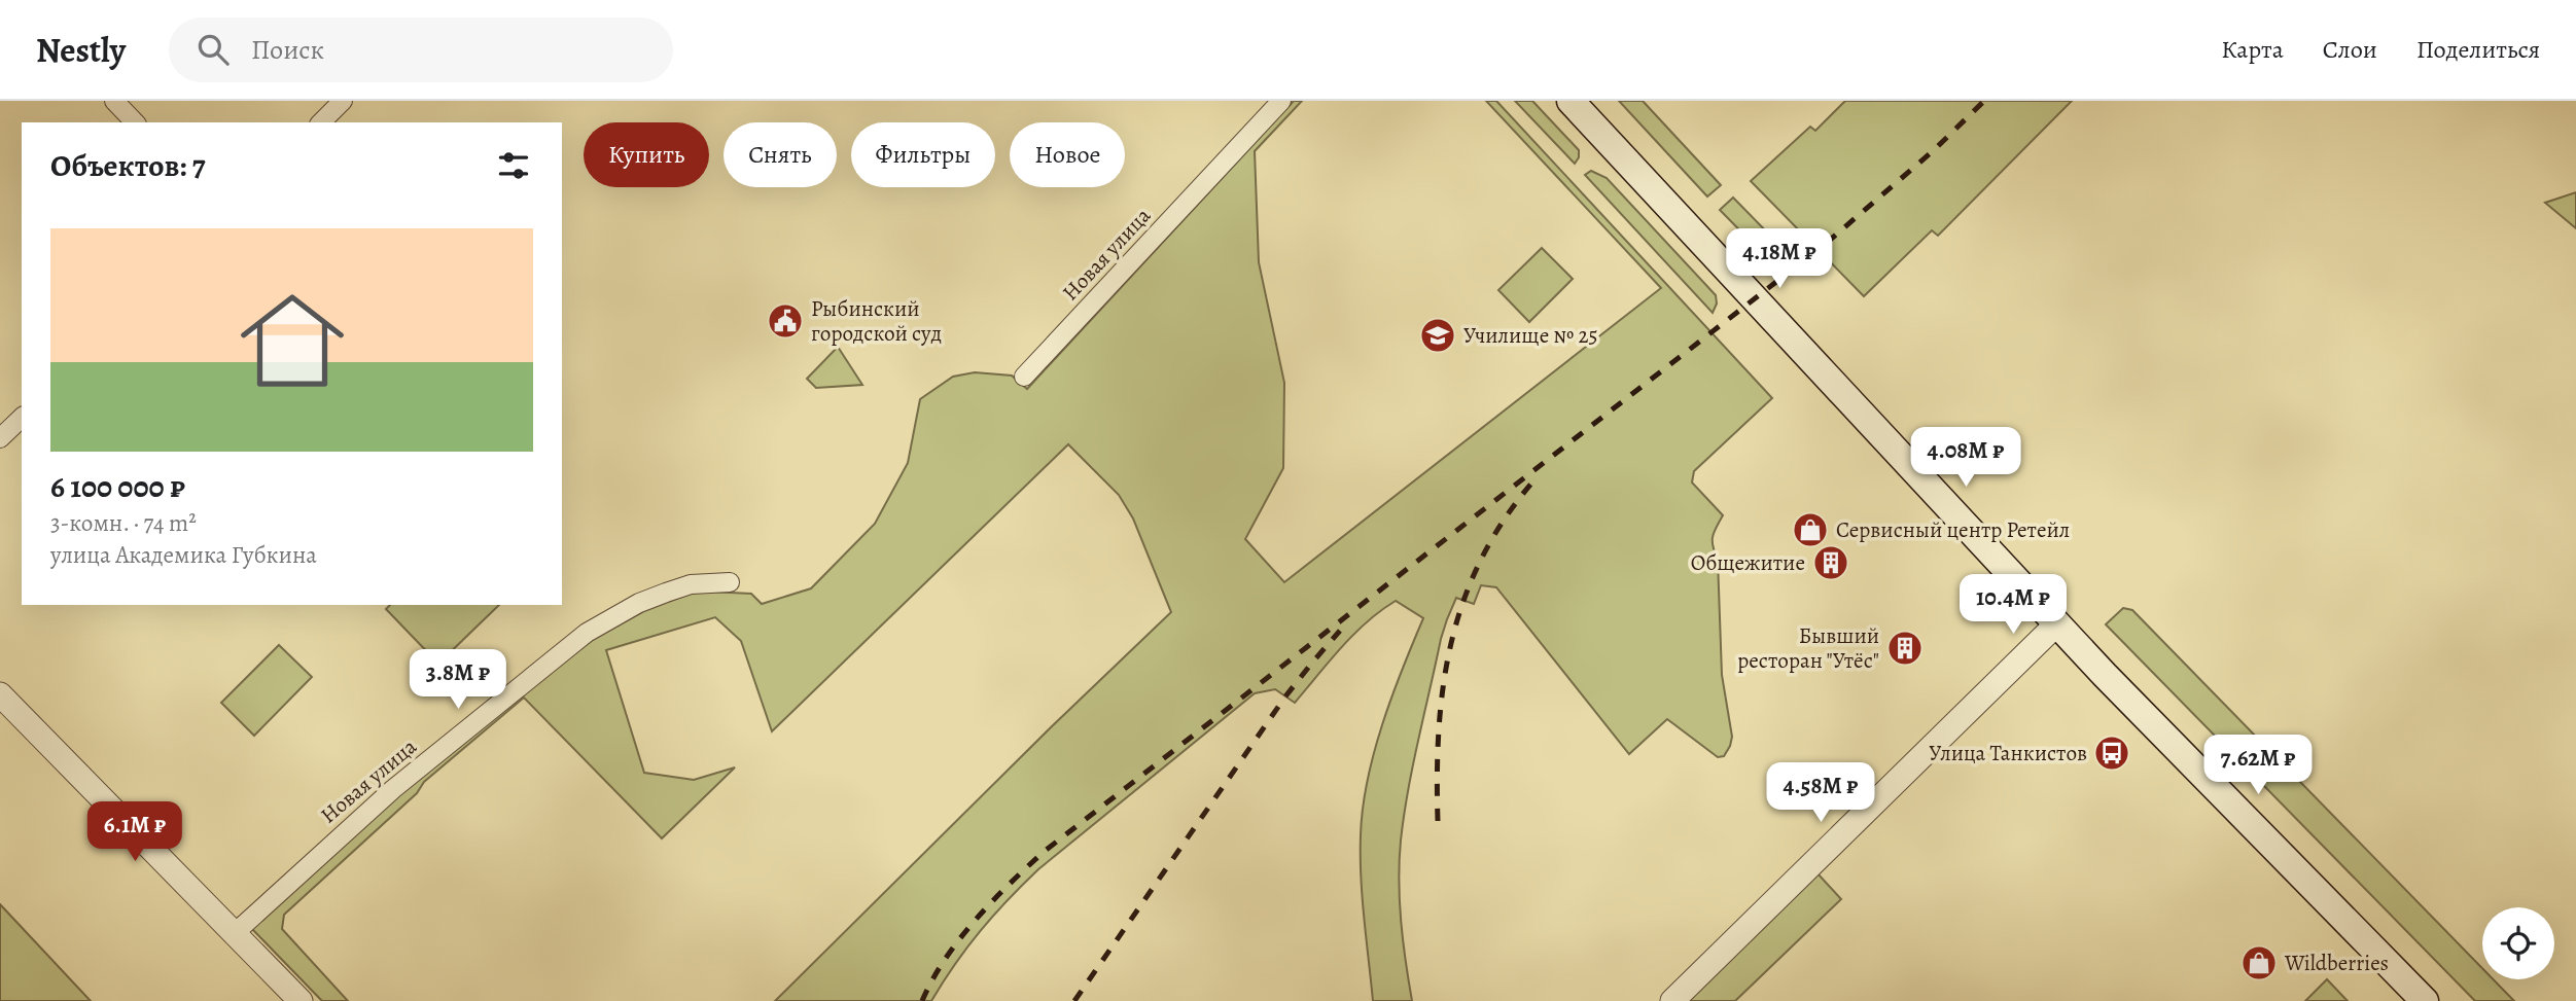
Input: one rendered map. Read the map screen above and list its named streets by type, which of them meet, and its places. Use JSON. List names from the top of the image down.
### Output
{
  "streets": {
    "street": ["Новая улица"]
  },
  "places": {
    "public building": ["Рыбинский городской суд"],
    "school or university": ["Училище № 25"],
    "shop": ["Сервисный центр Ретейл", "Wildberries"],
    "building": ["Общежитие", "Бывший ресторан \"Утёс\""],
    "bus stop": ["Улица Танкистов"]
  },
  "page": {
    "header": "Nestly",
    "search": "Поиск",
    "nav": ["Карта", "Слои", "Поделиться"],
    "chip": [
      "Купить",
      "Снять",
      "Фильтры",
      "Новое"
    ],
    "heading": "Объектов: 7",
    "list": [
      {
        "name": "6 100 000 ₽",
        "note": "3-комн. · 74 m² · улица Академика Губкина"
      }
    ],
    "price": [
      "4.18M ₽",
      "4.08M ₽",
      "10.4M ₽",
      "3.8M ₽",
      "7.62M ₽",
      "4.58M ₽",
      "6.1M ₽"
    ]
  }
}
